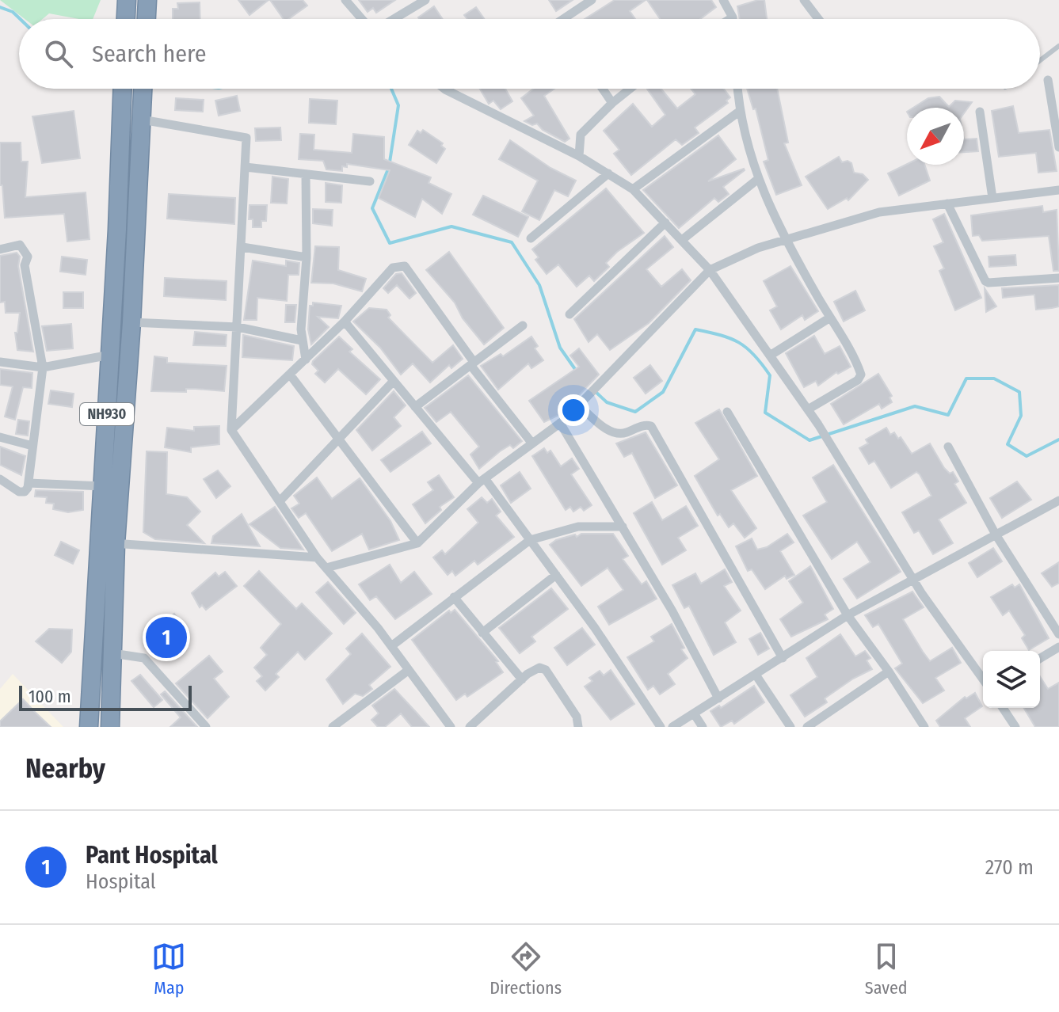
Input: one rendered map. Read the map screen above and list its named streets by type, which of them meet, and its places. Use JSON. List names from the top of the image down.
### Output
{
  "streets": {
    "highway": ["NH930"]
  },
  "scale_bar": "100 m",
  "north": "bottom left",
  "page": {
    "search": "Search here",
    "pins": "1",
    "scale": "100 m",
    "heading": "Nearby",
    "list": [
      {
        "mark": "1",
        "name": "Pant Hospital",
        "note": "Hospital",
        "value": "270 m"
      }
    ],
    "nav": ["Map", "Directions", "Saved"]
  }
}
